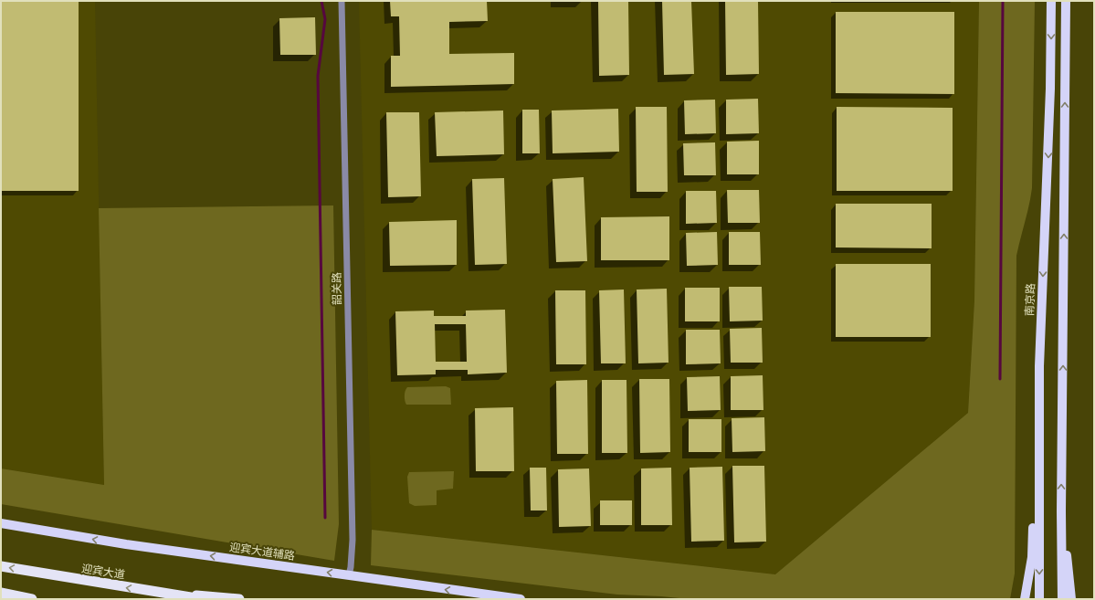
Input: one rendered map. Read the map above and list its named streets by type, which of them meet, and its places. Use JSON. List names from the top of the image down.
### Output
{
  "streets": {
    "highway": ["迎宾大道"],
    "main road": ["南京路", "迎宾大道辅路"],
    "street": ["韶关路"]
  },
  "crossings": [
    ["韶关路", "迎宾大道辅路"]
  ],
  "one_way": ["迎宾大道辅路"]
}
